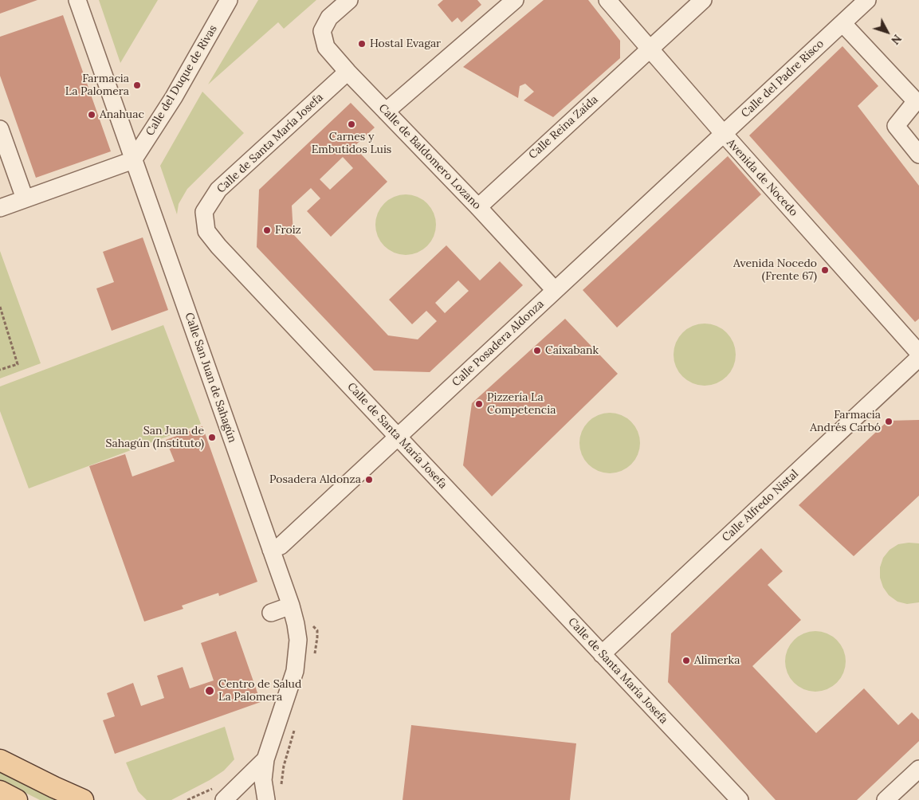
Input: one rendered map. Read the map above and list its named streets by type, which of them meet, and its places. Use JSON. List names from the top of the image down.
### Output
{
  "streets": {
    "street": [
      "Calle del Padre Risco",
      "Calle del Duque de Rivas",
      "Calle Reina Zaída",
      "Calle de Santa María Josefa",
      "Calle de Baldomero Lozano",
      "Avenida de Nocedo",
      "Calle Posadera Aldonza",
      "Calle San Juan de Sahagún",
      "Calle Alfredo Nistal"
    ]
  },
  "crossings": [
    ["Calle del Padre Risco", "Avenida de Nocedo"],
    ["Calle del Padre Risco", "Calle Posadera Aldonza"],
    ["Calle del Duque de Rivas", "Calle San Juan de Sahagún"],
    ["Calle Reina Zaída", "Calle de Baldomero Lozano"],
    ["Calle Reina Zaída", "Avenida de Nocedo"],
    ["Calle de Santa María Josefa", "Calle de Baldomero Lozano"],
    ["Calle de Santa María Josefa", "Calle Posadera Aldonza"],
    ["Calle de Santa María Josefa", "Calle Alfredo Nistal"],
    ["Calle de Baldomero Lozano", "Calle Posadera Aldonza"],
    ["Avenida de Nocedo", "Calle Posadera Aldonza"],
    ["Calle Posadera Aldonza", "Calle San Juan de Sahagún"]
  ],
  "places": [
    "Hostal Evagar",
    "Farmacia La Palomera",
    "Anahuac",
    "Carnes y Embutidos Luis",
    "Froiz",
    "Avenida Nocedo (Frente 67)",
    "Caixabank",
    "Pizzería La Competencia",
    "Farmacia Andrés Carbó",
    "San Juan de Sahagún (Instituto)",
    "Posadera Aldonza",
    "Alimerka",
    "Centro de Salud La Palomera"
  ],
  "north": "bottom right"
}
